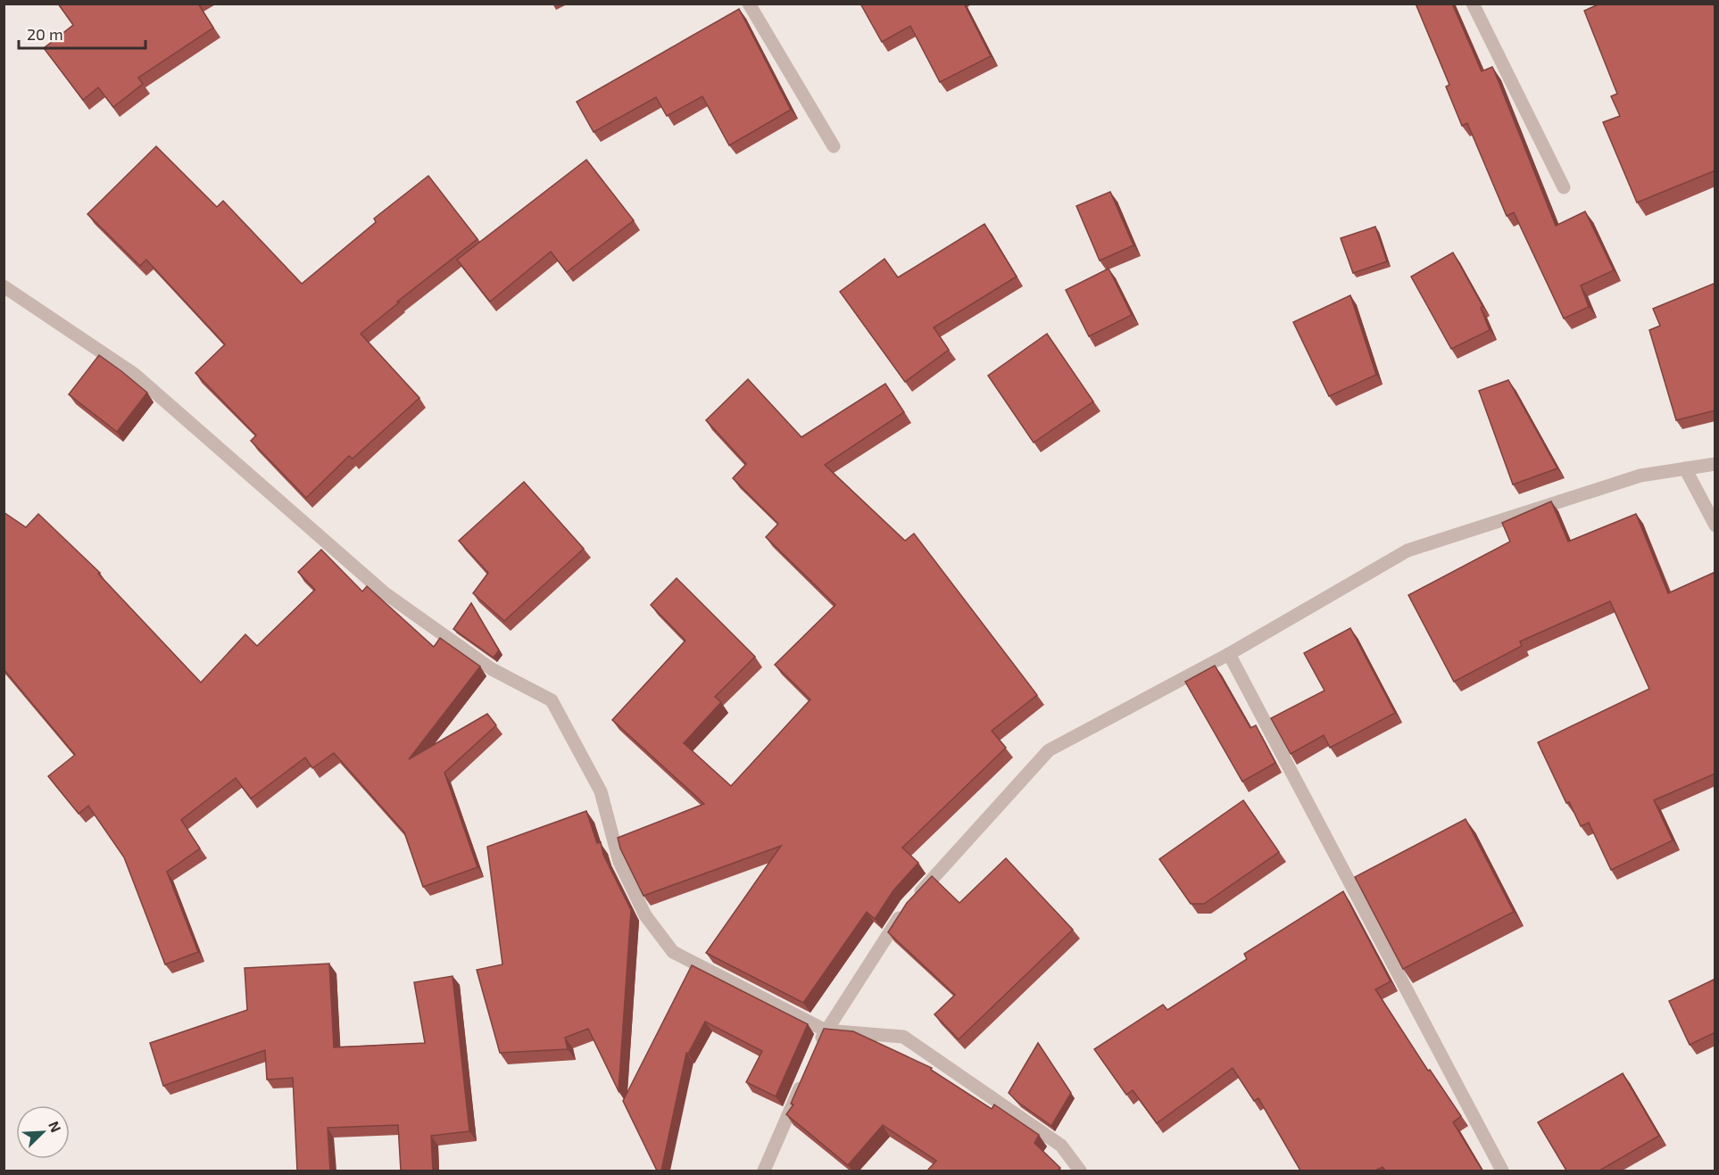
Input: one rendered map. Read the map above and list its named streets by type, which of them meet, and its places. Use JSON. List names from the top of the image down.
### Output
{
  "scale_bar": "20 m",
  "north": "top right"
}
